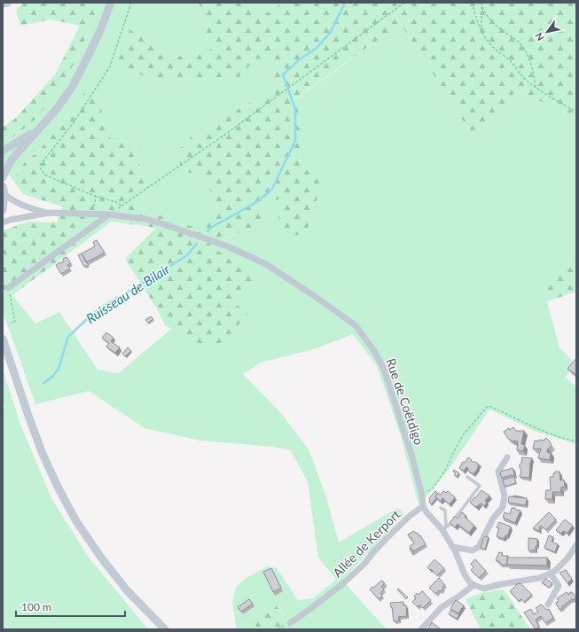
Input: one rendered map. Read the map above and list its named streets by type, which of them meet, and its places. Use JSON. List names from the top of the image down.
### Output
{
  "streets": {
    "street": ["Rue de Coëtdigo", "Allée de Kerport"]
  },
  "crossings": [
    ["Rue de Coëtdigo", "Allée de Kerport"]
  ],
  "water": ["Ruisseau de Bilair"],
  "scale_bar": "100 m",
  "north": "bottom left"
}
